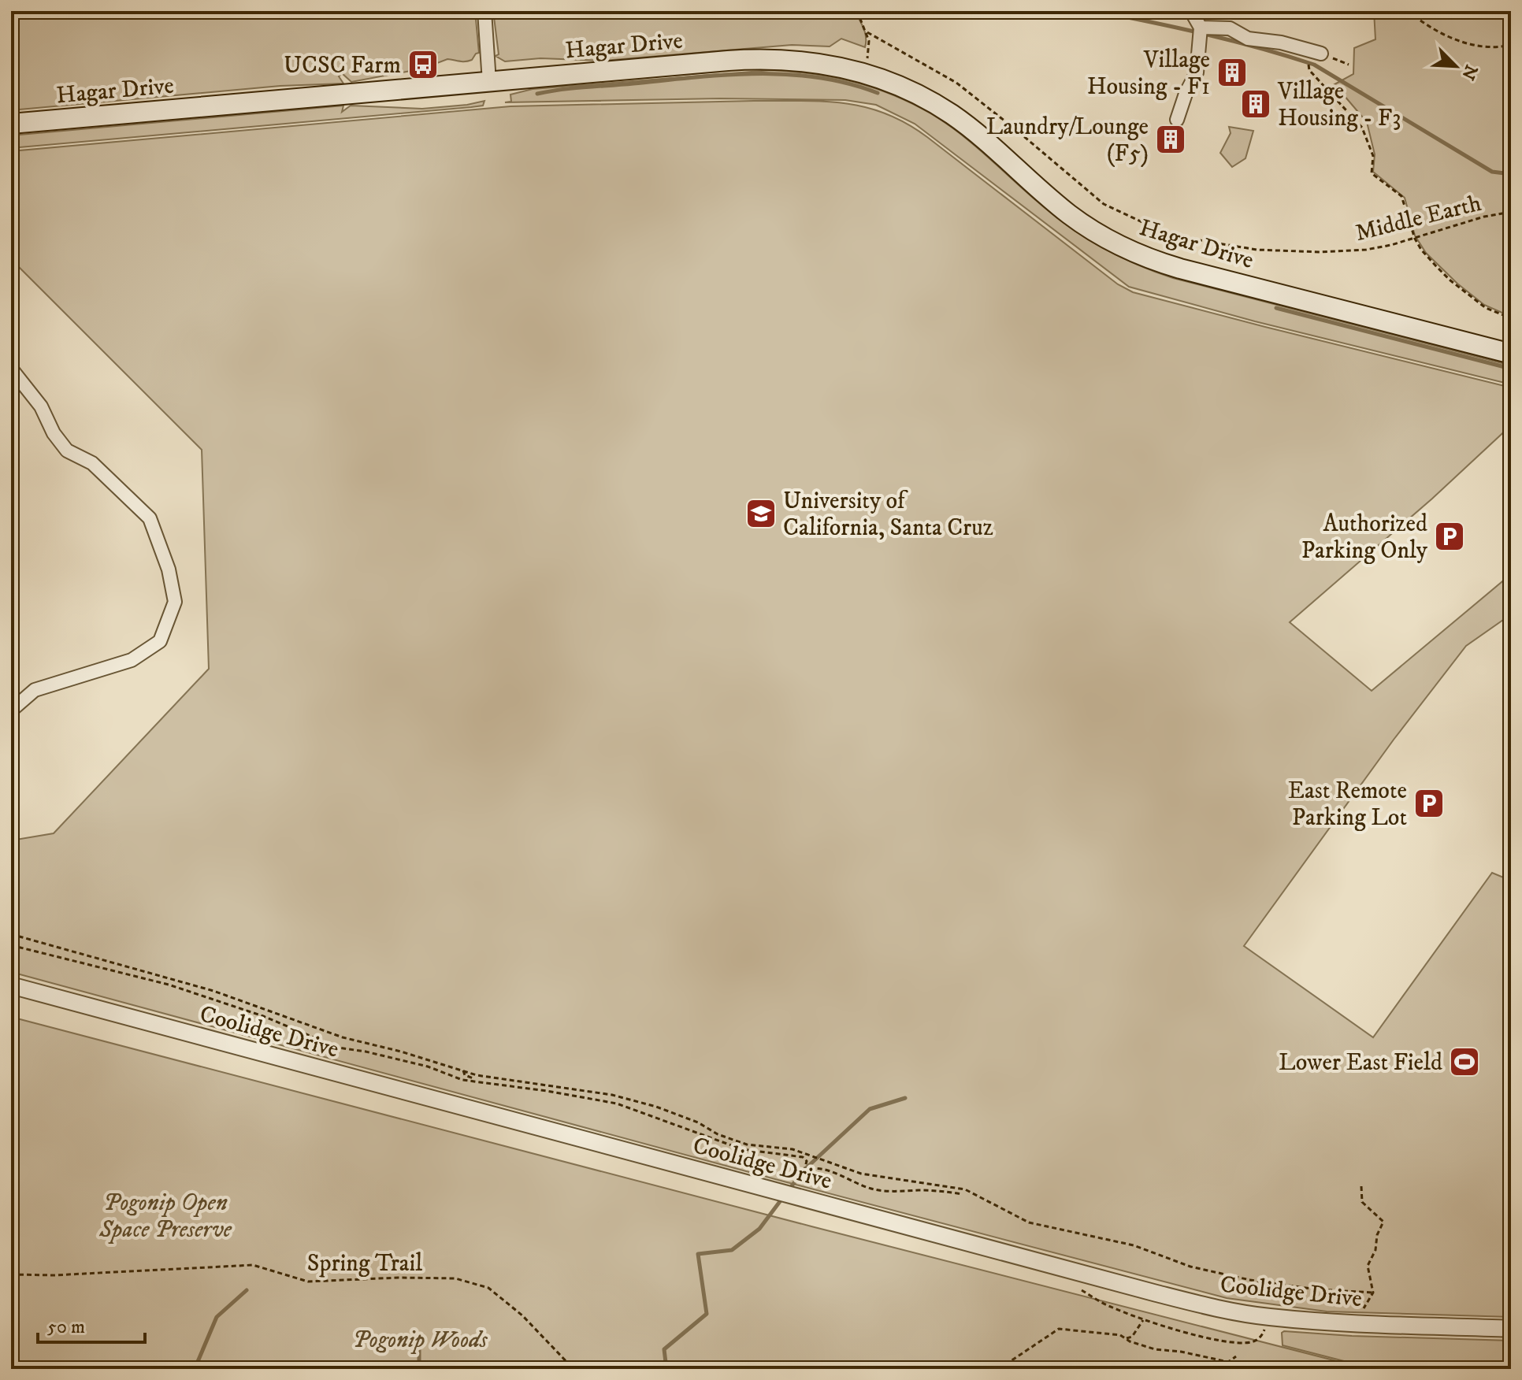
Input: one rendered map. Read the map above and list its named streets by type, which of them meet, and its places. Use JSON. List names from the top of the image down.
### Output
{
  "streets": {
    "main road": ["Hagar Drive"],
    "street": ["Coolidge Drive"],
    "path": ["Middle Earth", "Spring Trail"]
  },
  "parks": ["Pogonip Open Space Preserve", "Pogonip Woods"],
  "places": {
    "bus stop": ["UCSC Farm"],
    "building": ["Village Housing - F1", "Village Housing - F3", "Laundry/Lounge (F5)"],
    "school or university": ["University of California, Santa Cruz"],
    "parking": ["Authorized Parking Only", "East Remote Parking Lot"],
    "sports": ["Lower East Field"]
  },
  "scale_bar": "50 m",
  "north": "bottom right"
}
